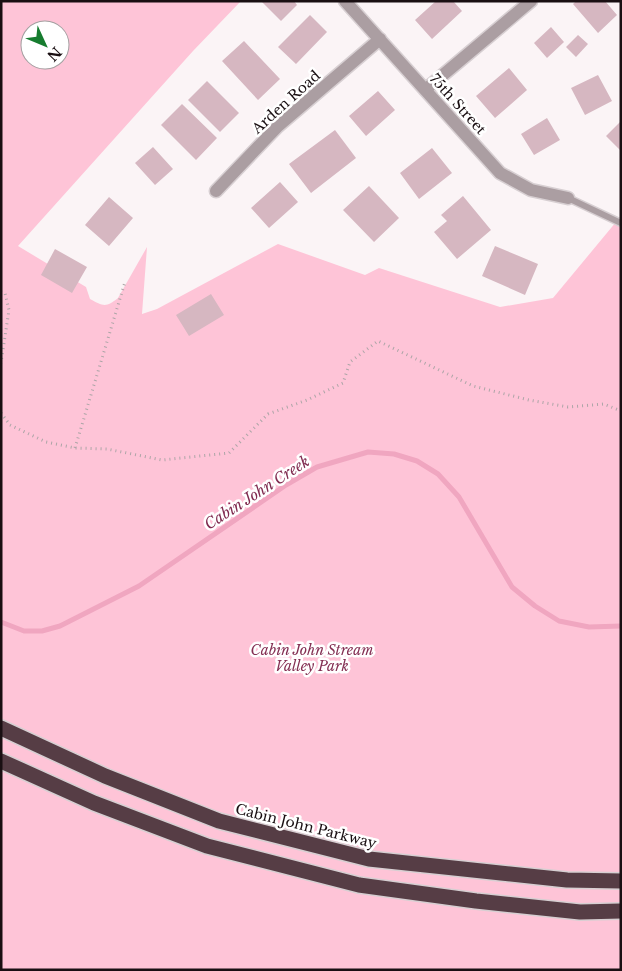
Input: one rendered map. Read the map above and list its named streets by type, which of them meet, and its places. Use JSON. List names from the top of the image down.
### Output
{
  "streets": {
    "highway": ["Cabin John Parkway"],
    "street": ["Arden Road", "75th Street"]
  },
  "crossings": [
    ["Arden Road", "75th Street"]
  ],
  "water": ["Cabin John Creek"],
  "parks": ["Cabin John Stream Valley Park"],
  "north": "bottom right"
}
